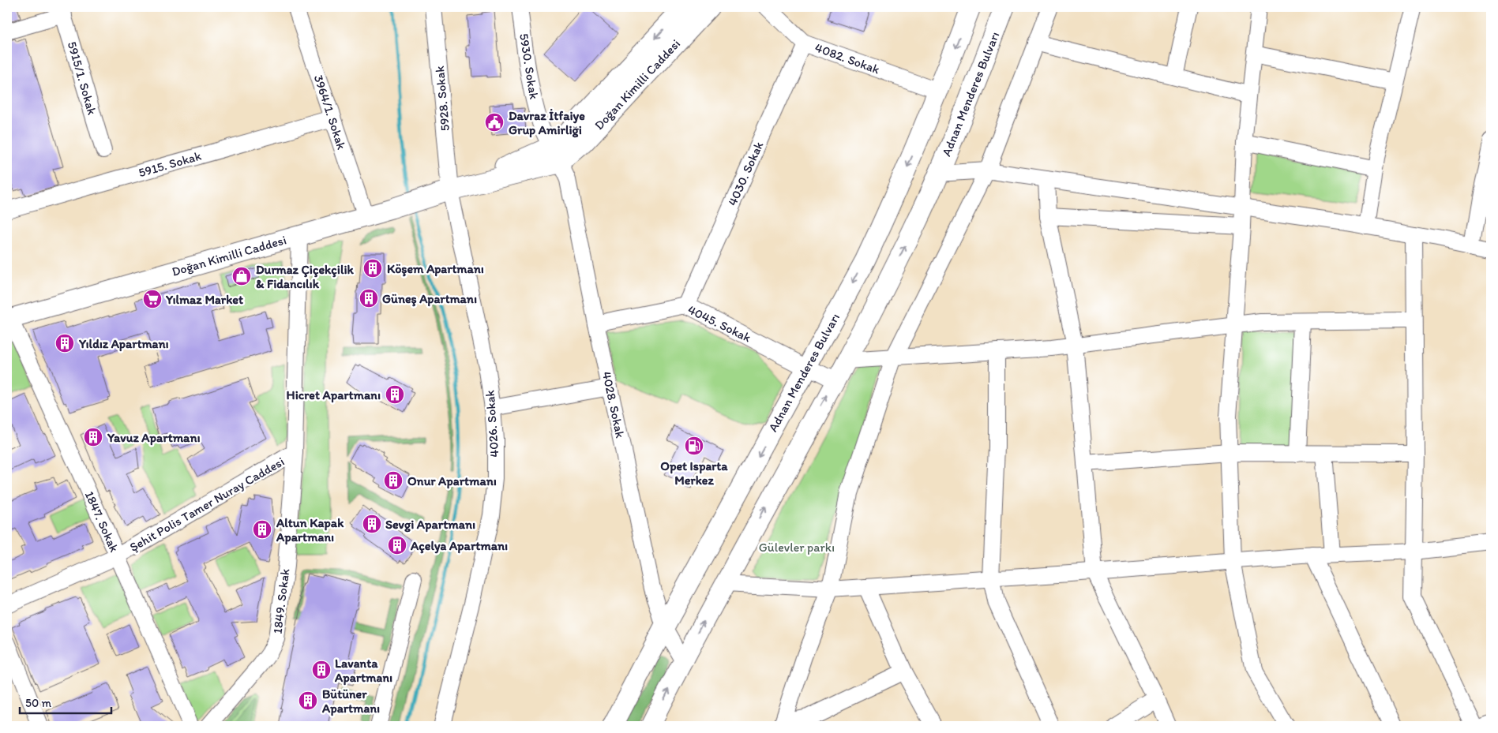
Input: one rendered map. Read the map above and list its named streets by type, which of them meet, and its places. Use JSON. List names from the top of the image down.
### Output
{
  "streets": {
    "main road": ["Doğan Kimilli Caddesi", "Adnan Menderes Bulvarı"],
    "street": [
      "4082. Sokak",
      "5930. Sokak",
      "5915/1. Sokak",
      "5928. Sokak",
      "3964/1. Sokak",
      "5915. Sokak",
      "4030. Sokak",
      "4045. Sokak",
      "4028. Sokak",
      "4026. Sokak",
      "Şehit Polis Tamer Nuray Caddesi",
      "1847. Sokak",
      "1849. Sokak"
    ]
  },
  "crossings": [
    ["4082. Sokak", "Adnan Menderes Bulvarı"],
    ["4082. Sokak", "4030. Sokak"],
    ["5930. Sokak", "Doğan Kimilli Caddesi"],
    ["5930. Sokak", "4028. Sokak"],
    ["Doğan Kimilli Caddesi", "5928. Sokak"],
    ["Doğan Kimilli Caddesi", "3964/1. Sokak"],
    ["Doğan Kimilli Caddesi", "4028. Sokak"],
    ["Doğan Kimilli Caddesi", "4026. Sokak"],
    ["Doğan Kimilli Caddesi", "Şehit Polis Tamer Nuray Caddesi"],
    ["Doğan Kimilli Caddesi", "1847. Sokak"],
    ["Adnan Menderes Bulvarı", "4045. Sokak"],
    ["Adnan Menderes Bulvarı", "4028. Sokak"],
    ["5928. Sokak", "4026. Sokak"],
    ["3964/1. Sokak", "5915. Sokak"],
    ["4030. Sokak", "4045. Sokak"],
    ["4045. Sokak", "4028. Sokak"],
    ["Şehit Polis Tamer Nuray Caddesi", "1847. Sokak"],
    ["Şehit Polis Tamer Nuray Caddesi", "1849. Sokak"]
  ],
  "parks": ["Gülevler parkı"],
  "places": {
    "public building": ["Davraz İtfaiye Grup Amirliği"],
    "building": [
      "Köşem Apartmanı",
      "Güneş Apartmanı",
      "Yıldız Apartmanı",
      "Hicret Apartmanı",
      "Yavuz Apartmanı",
      "Onur Apartmanı",
      "Sevgi Apartmanı",
      "Altun Kapak Apartmanı",
      "Açelya Apartmanı",
      "Lavanta Apartmanı",
      "Bütüner Apartmanı"
    ],
    "shop": ["Durmaz Çiçekçilik & Fidancılık"],
    "supermarket": ["Yılmaz Market"],
    "fuel station": ["Opet Isparta Merkez"]
  },
  "scale_bar": "50 m"
}
